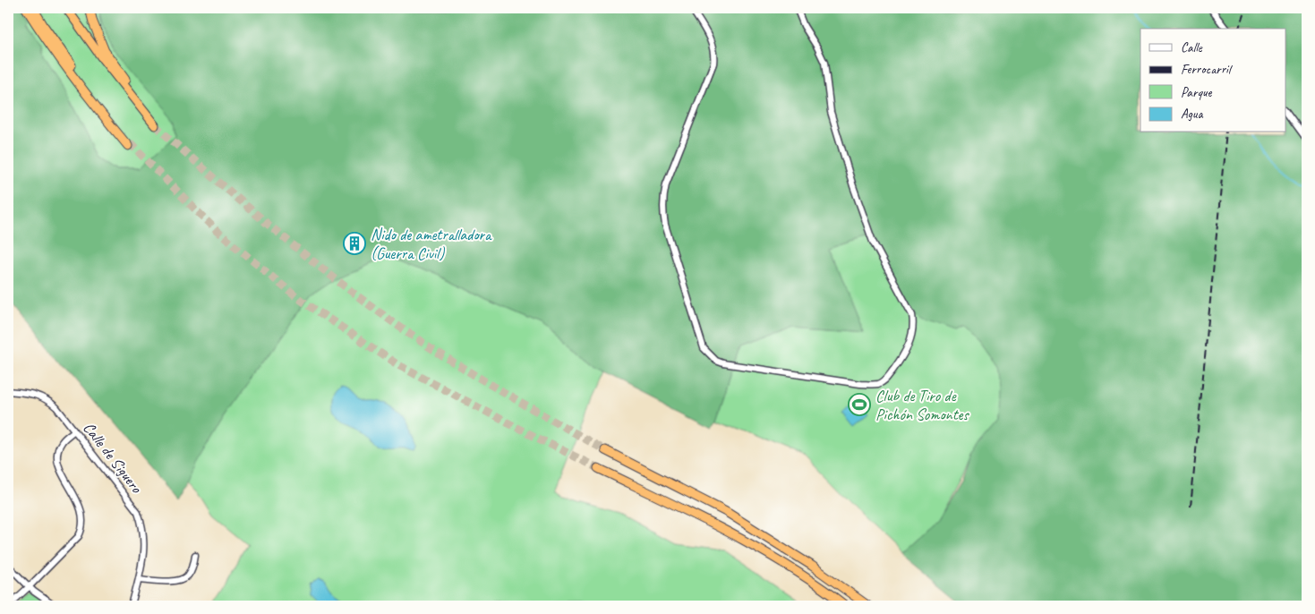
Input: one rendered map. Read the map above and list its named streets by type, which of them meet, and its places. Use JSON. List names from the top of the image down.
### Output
{
  "streets": {
    "street": ["Calle de Siguero"]
  },
  "places": {
    "building": ["Nido de ametralladora (Guerra Civil)"],
    "sports": ["Club de Tiro de Pichón Somontes"]
  },
  "legend": [
    "Calle",
    "Ferrocarril",
    "Parque",
    "Agua"
  ]
}
